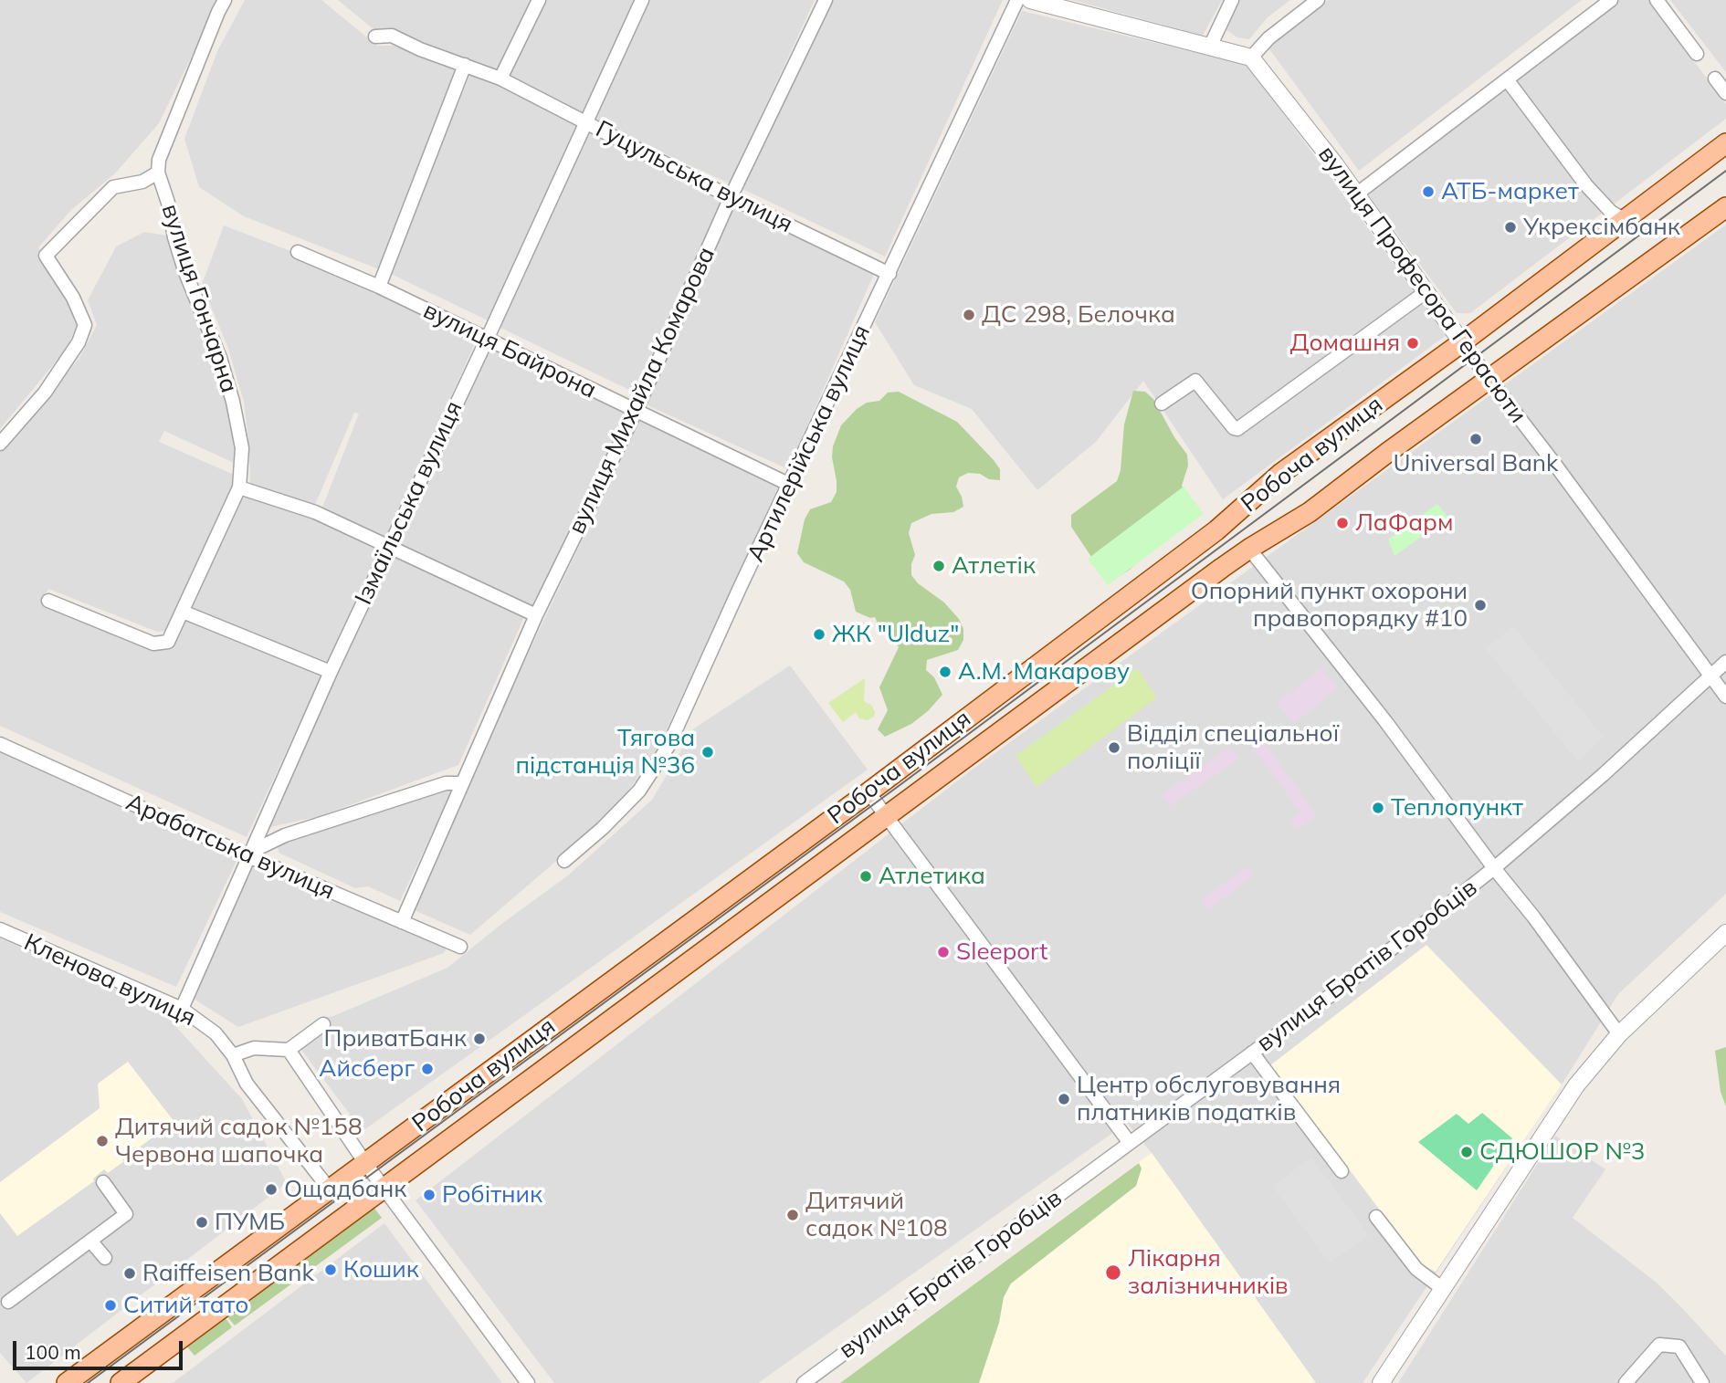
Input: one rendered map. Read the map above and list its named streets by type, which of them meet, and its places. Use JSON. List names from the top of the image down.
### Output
{
  "streets": {
    "main road": ["Робоча вулиця"],
    "street": [
      "Гуцульська вулиця",
      "вулиця Професора Герасюти",
      "вулиця Гончарна",
      "вулиця Байрона",
      "вулиця Михайла Комарова",
      "Артилерійська вулиця",
      "Ізмаїльська вулиця",
      "Арабатська вулиця",
      "вулиця Братів Горобців",
      "Кленова вулиця"
    ]
  },
  "crossings": [
    ["Гуцульська вулиця", "вулиця Михайла Комарова"],
    ["Гуцульська вулиця", "Артилерійська вулиця"],
    ["Гуцульська вулиця", "Ізмаїльська вулиця"],
    ["вулиця Професора Герасюти", "Робоча вулиця"],
    ["вулиця Професора Герасюти", "вулиця Братів Горобців"],
    ["вулиця Байрона", "вулиця Михайла Комарова"],
    ["вулиця Байрона", "Артилерійська вулиця"],
    ["вулиця Байрона", "Ізмаїльська вулиця"],
    ["вулиця Михайла Комарова", "Арабатська вулиця"],
    ["Робоча вулиця", "Кленова вулиця"],
    ["Ізмаїльська вулиця", "Арабатська вулиця"],
    ["Ізмаїльська вулиця", "Кленова вулиця"]
  ],
  "places": [
    "АТБ-маркет",
    "Укрексімбанк",
    "ДС 298, Белочка",
    "Домашня",
    "Universal Bank",
    "ЛаФарм",
    "Атлетік",
    "Опорний пункт охорони правопорядку #10",
    "ЖК \"Ulduz\"",
    "А.М. Макарову",
    "Відділ спеціальної поліції",
    "Тягова пiдстанцiя №36",
    "Теплопункт",
    "Атлетика",
    "Sleeport",
    "ПриватБанк",
    "Айсберг",
    "Центр обслуговування платників податків",
    "Дитячий садок №158 Червона шапочка",
    "СДЮШОР №3",
    "Ощадбанк",
    "Робітник",
    "Дитячий садок №108",
    "ПУМБ",
    "Кошик",
    "Лікарня залізничників",
    "Raiffeisen Bank",
    "Ситий тато"
  ],
  "scale_bar": "100 m"
}
